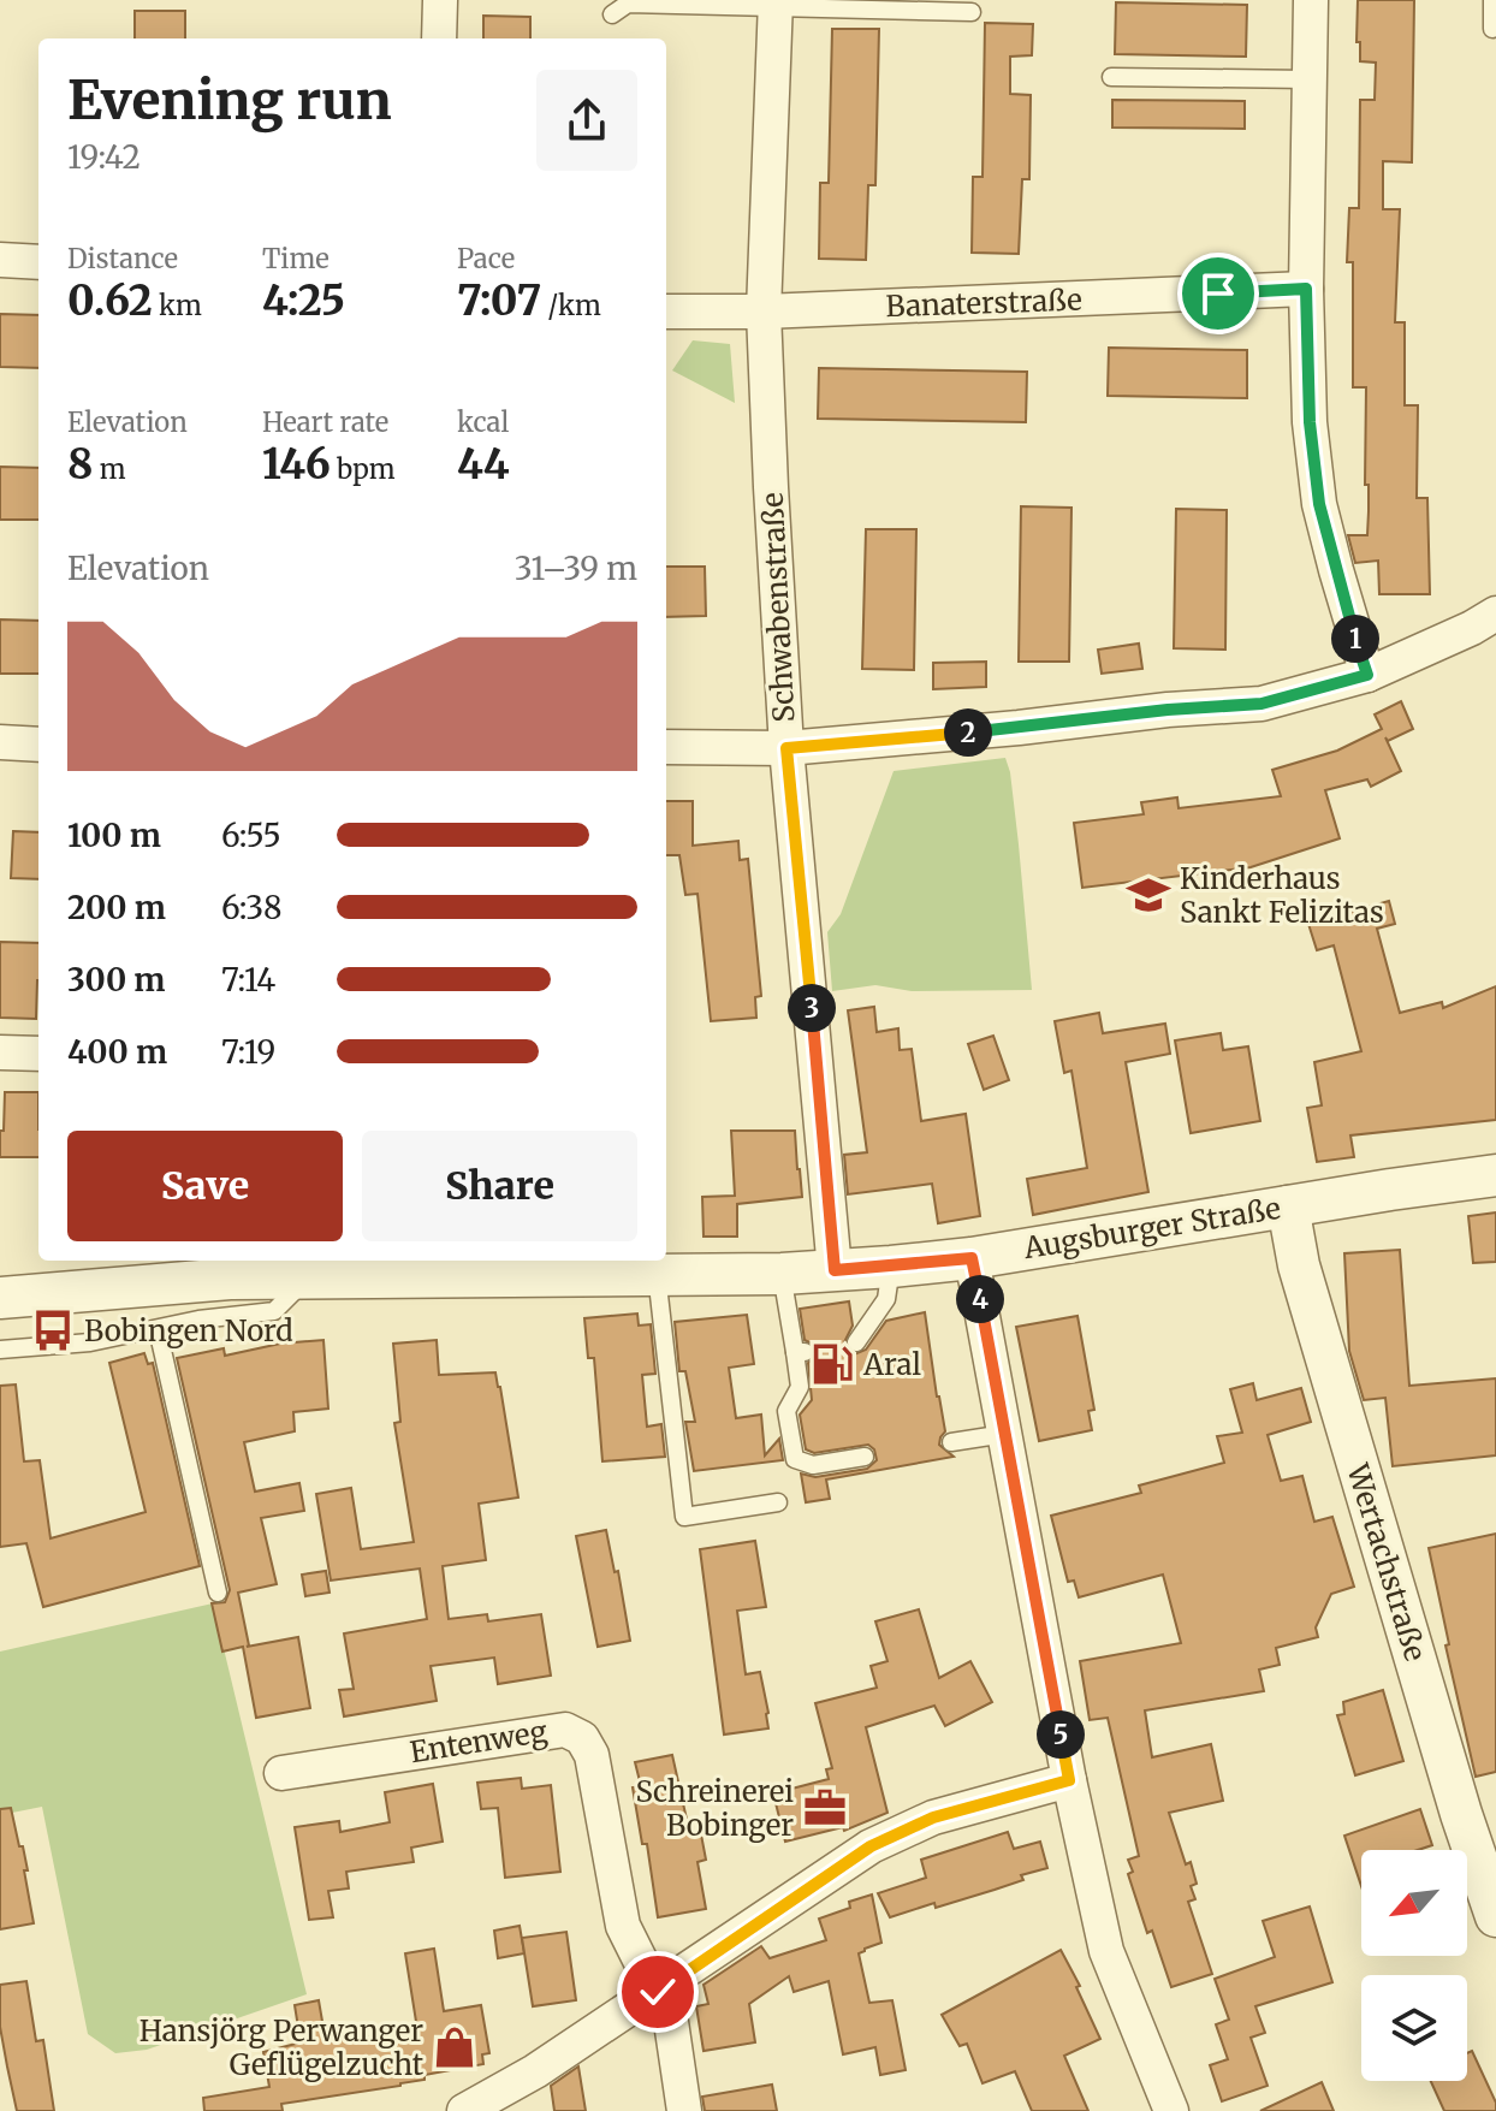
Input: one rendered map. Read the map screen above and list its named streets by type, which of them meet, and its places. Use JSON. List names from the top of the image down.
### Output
{
  "streets": {
    "street": [
      "Banaterstraße",
      "Schwabenstraße",
      "Augsburger Straße",
      "Wertachstraße",
      "Entenweg"
    ]
  },
  "crossings": [
    ["Banaterstraße", "Schwabenstraße"],
    ["Schwabenstraße", "Augsburger Straße"],
    ["Augsburger Straße", "Wertachstraße"]
  ],
  "places": {
    "school or university": ["Kinderhaus Sankt Felizitas"],
    "bus stop": ["Bobingen Nord"],
    "fuel station": ["Aral"],
    "office": ["Schreinerei Bobinger"],
    "shop": ["Hansjörg Perwanger Geflügelzucht"]
  },
  "north": "bottom left",
  "page": {
    "heading": ["Evening run", "19:42"],
    "stats": [
      ["Distance", "0.62 km"],
      ["Time", "4:25"],
      ["Pace", "7:07 /km"],
      ["Elevation", "8 m"],
      ["Heart rate", "146 bpm"],
      ["kcal", "44"]
    ],
    "chart": ["Elevation", "31–39 m"],
    "pins": [
      "1",
      "2",
      "3",
      "4",
      "5"
    ],
    "list": [
      {
        "name": "100 m",
        "note": "6:55"
      },
      {
        "name": "200 m",
        "note": "6:38"
      },
      {
        "name": "300 m",
        "note": "7:14"
      },
      {
        "name": "400 m",
        "note": "7:19"
      }
    ],
    "buttons": ["Save", "Share"]
  }
}
